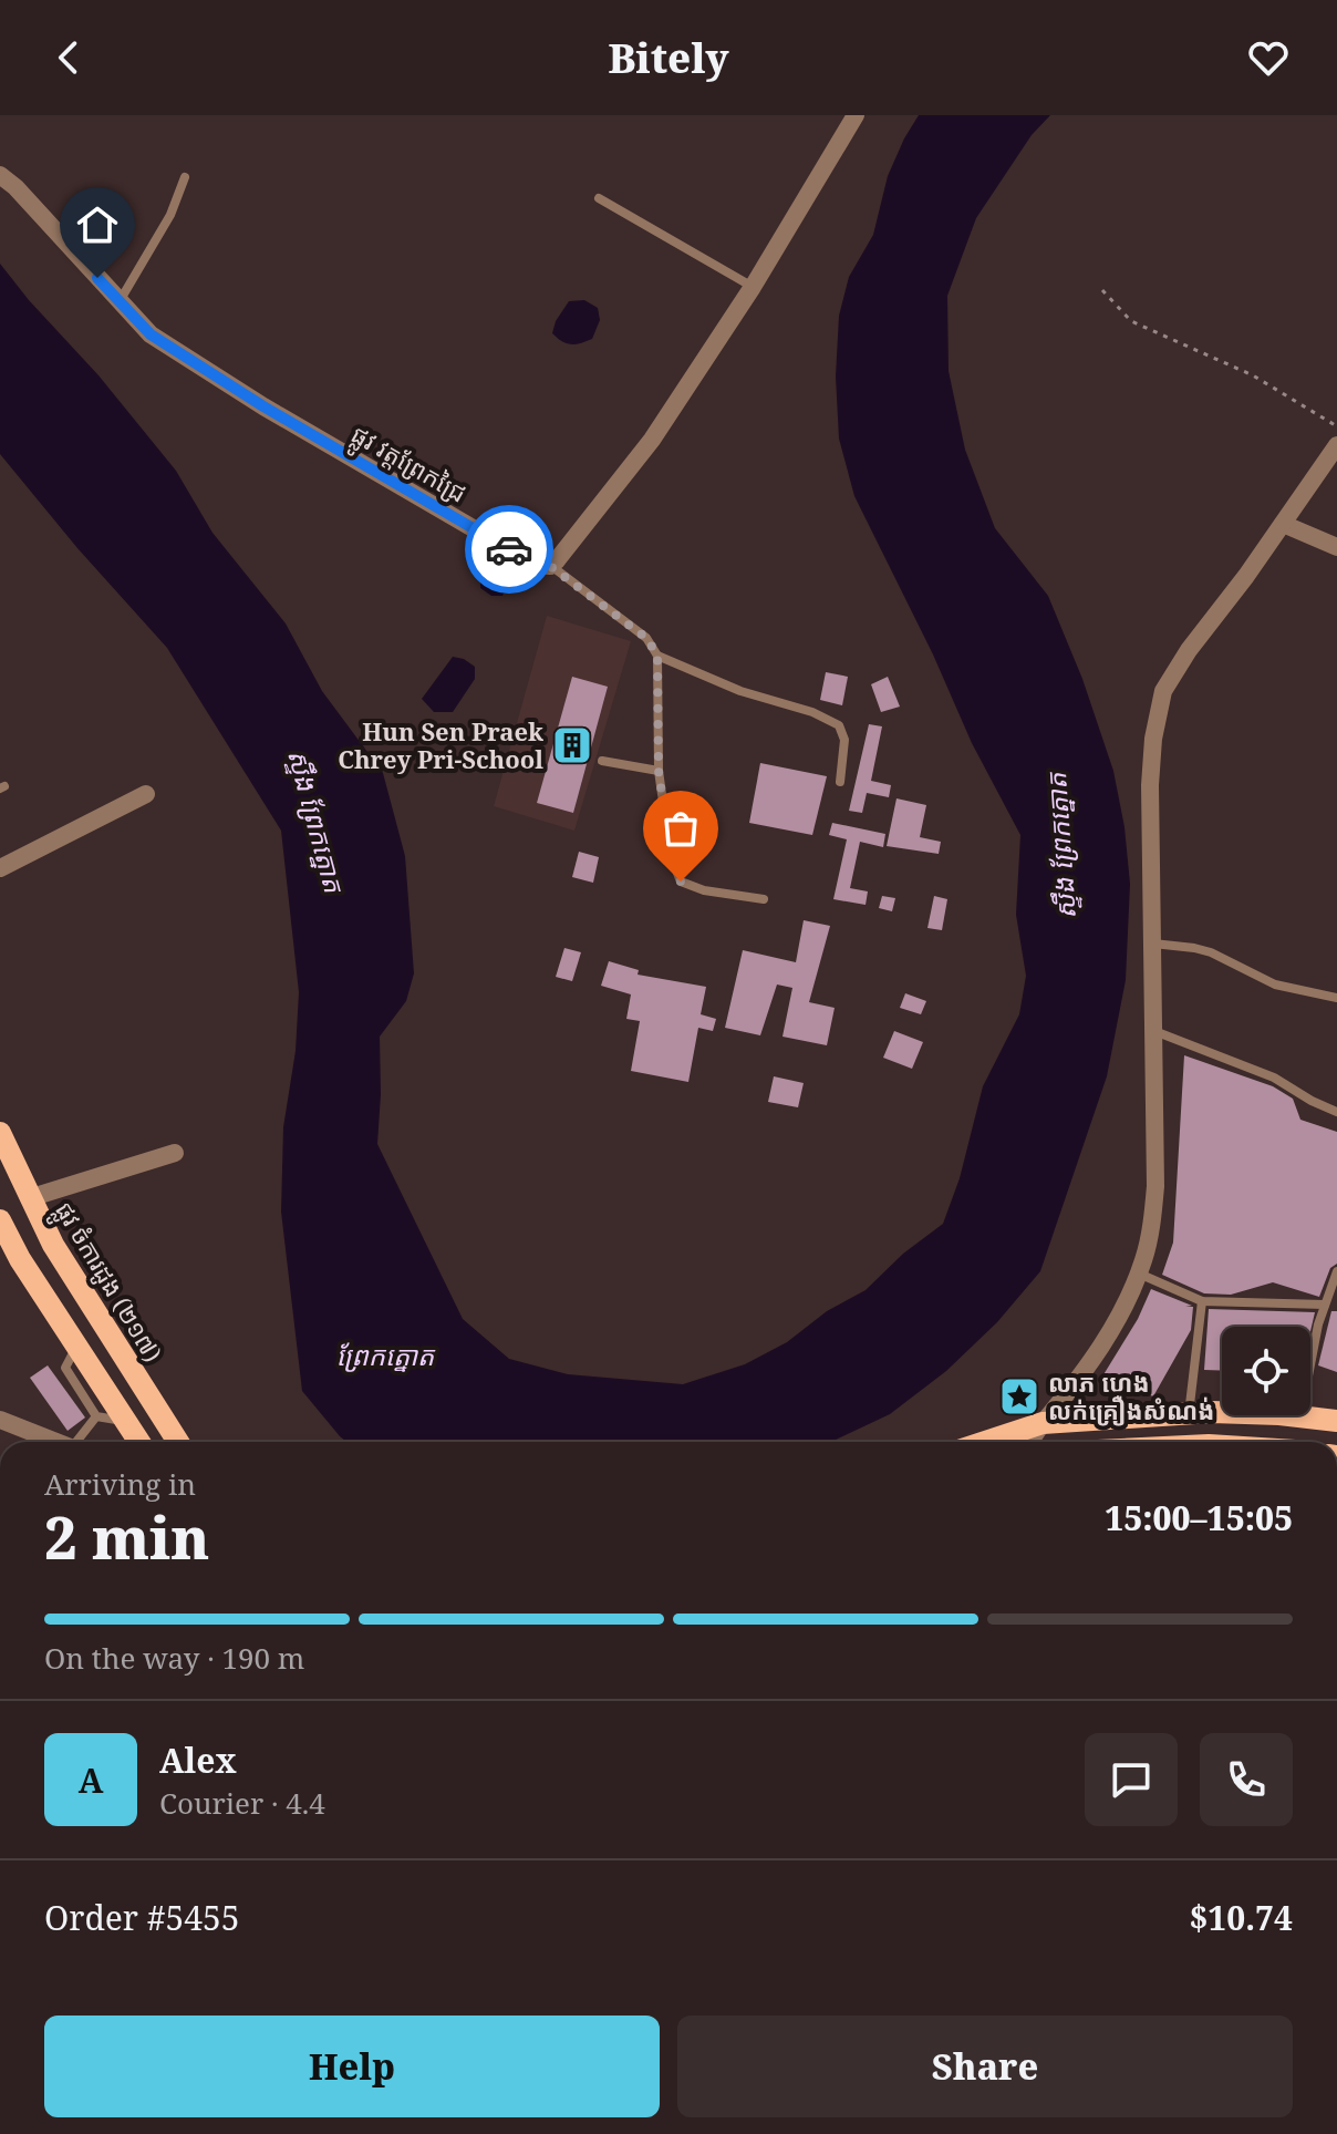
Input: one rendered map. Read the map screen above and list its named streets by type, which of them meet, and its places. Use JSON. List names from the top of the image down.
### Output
{
  "streets": {
    "main road": ["ផ្លូវ ចំការដូង (២១៧)"],
    "street": ["ផ្លូវ វត្តព្រែកជ្រៃ"]
  },
  "water": ["ស្ទឹង ព្រែកត្នោត", "ព្រែកត្នោត"],
  "places": {
    "building": ["Hun Sen Praek Chrey Pri-School"],
    "place": ["លាភ ហេង លក់គ្រឿងសំណង់"]
  },
  "page": {
    "header": "Bitely",
    "heading": ["2 min", "Arriving in", "15:00–15:05"],
    "panel": [
      "Alex",
      "Courier · 4.4",
      "Order #5455",
      "$10.74"
    ],
    "bar": "On the way · 190 m",
    "round": "A",
    "buttons": ["Help", "Share"]
  }
}
